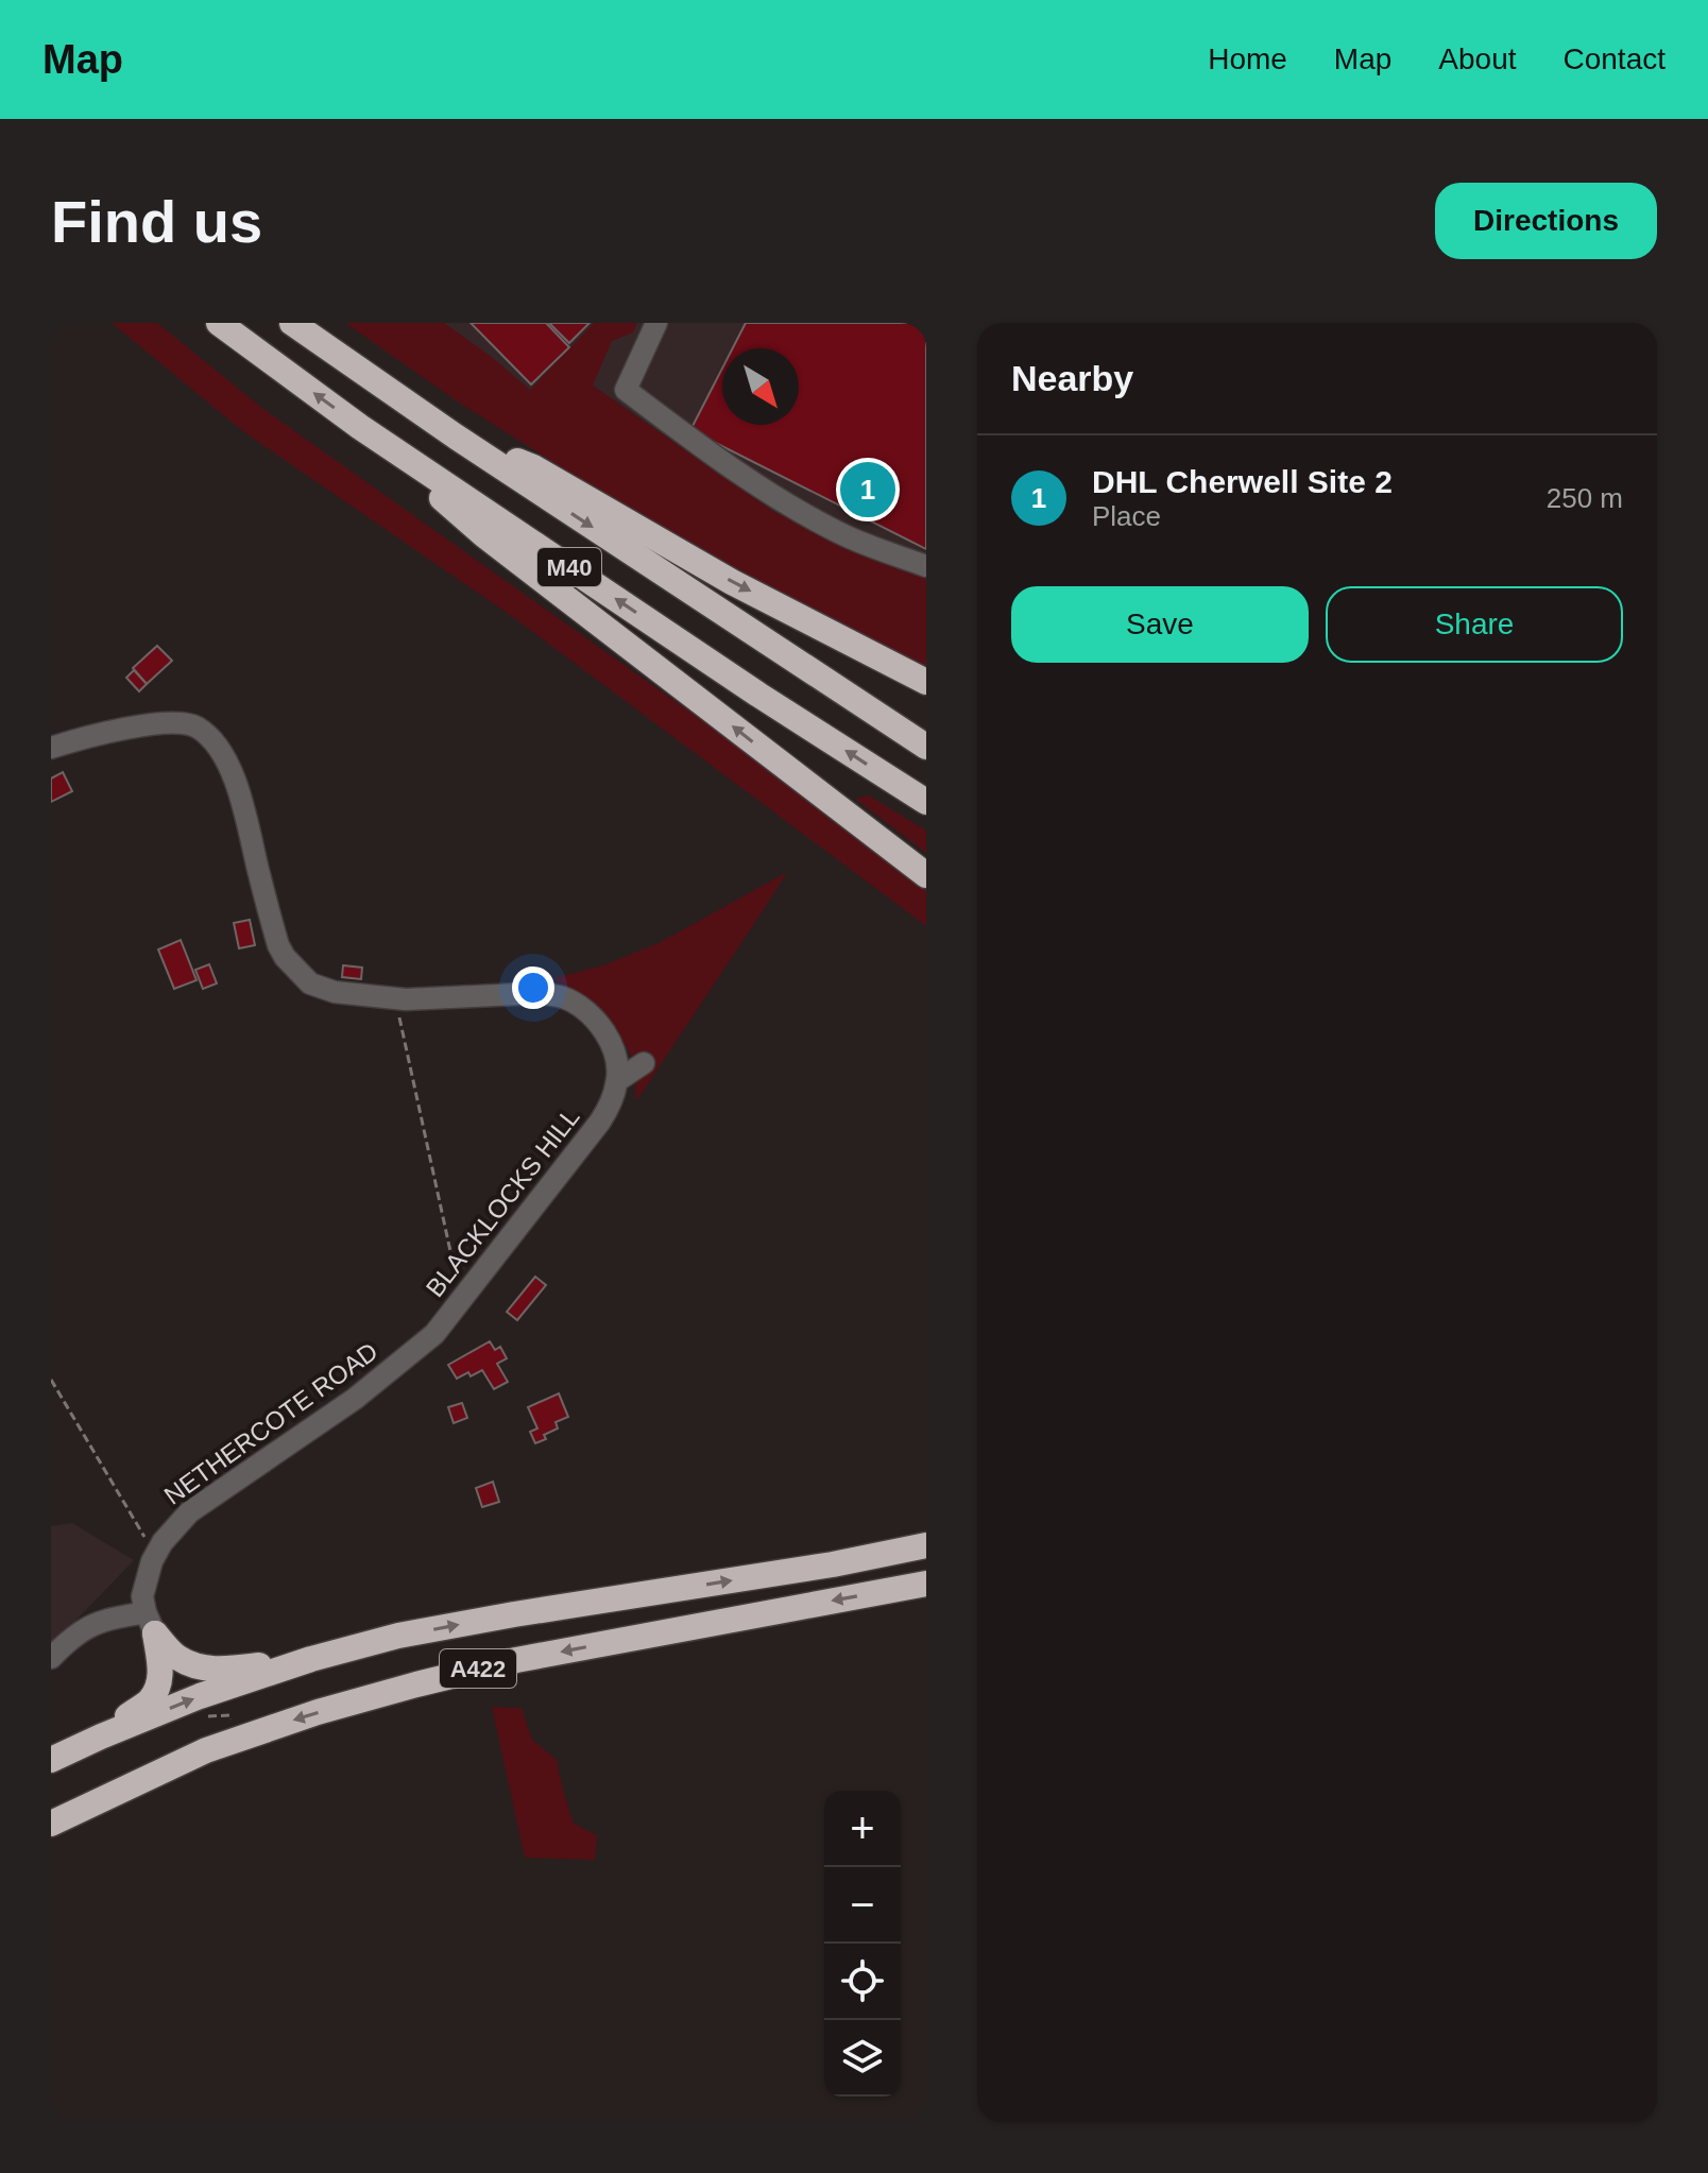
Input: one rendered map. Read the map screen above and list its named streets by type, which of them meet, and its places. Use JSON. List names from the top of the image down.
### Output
{
  "streets": {
    "highway": ["M40", "A422"],
    "street": ["BLACKLOCKS HILL", "NETHERCOTE ROAD"]
  },
  "crossings": [
    ["BLACKLOCKS HILL", "NETHERCOTE ROAD"]
  ],
  "north": "bottom right",
  "page": {
    "header": "Map",
    "nav": [
      "Home",
      "Map",
      "About",
      "Contact"
    ],
    "buttons": [
      "Directions",
      ["Save", "Share"]
    ],
    "title": "Find us",
    "heading": "Nearby",
    "list": [
      {
        "mark": "1",
        "name": "DHL Cherwell Site 2",
        "note": "Place",
        "value": "250 m"
      }
    ],
    "pins": "1",
    "map_buttons": ["+", "−"]
  }
}
